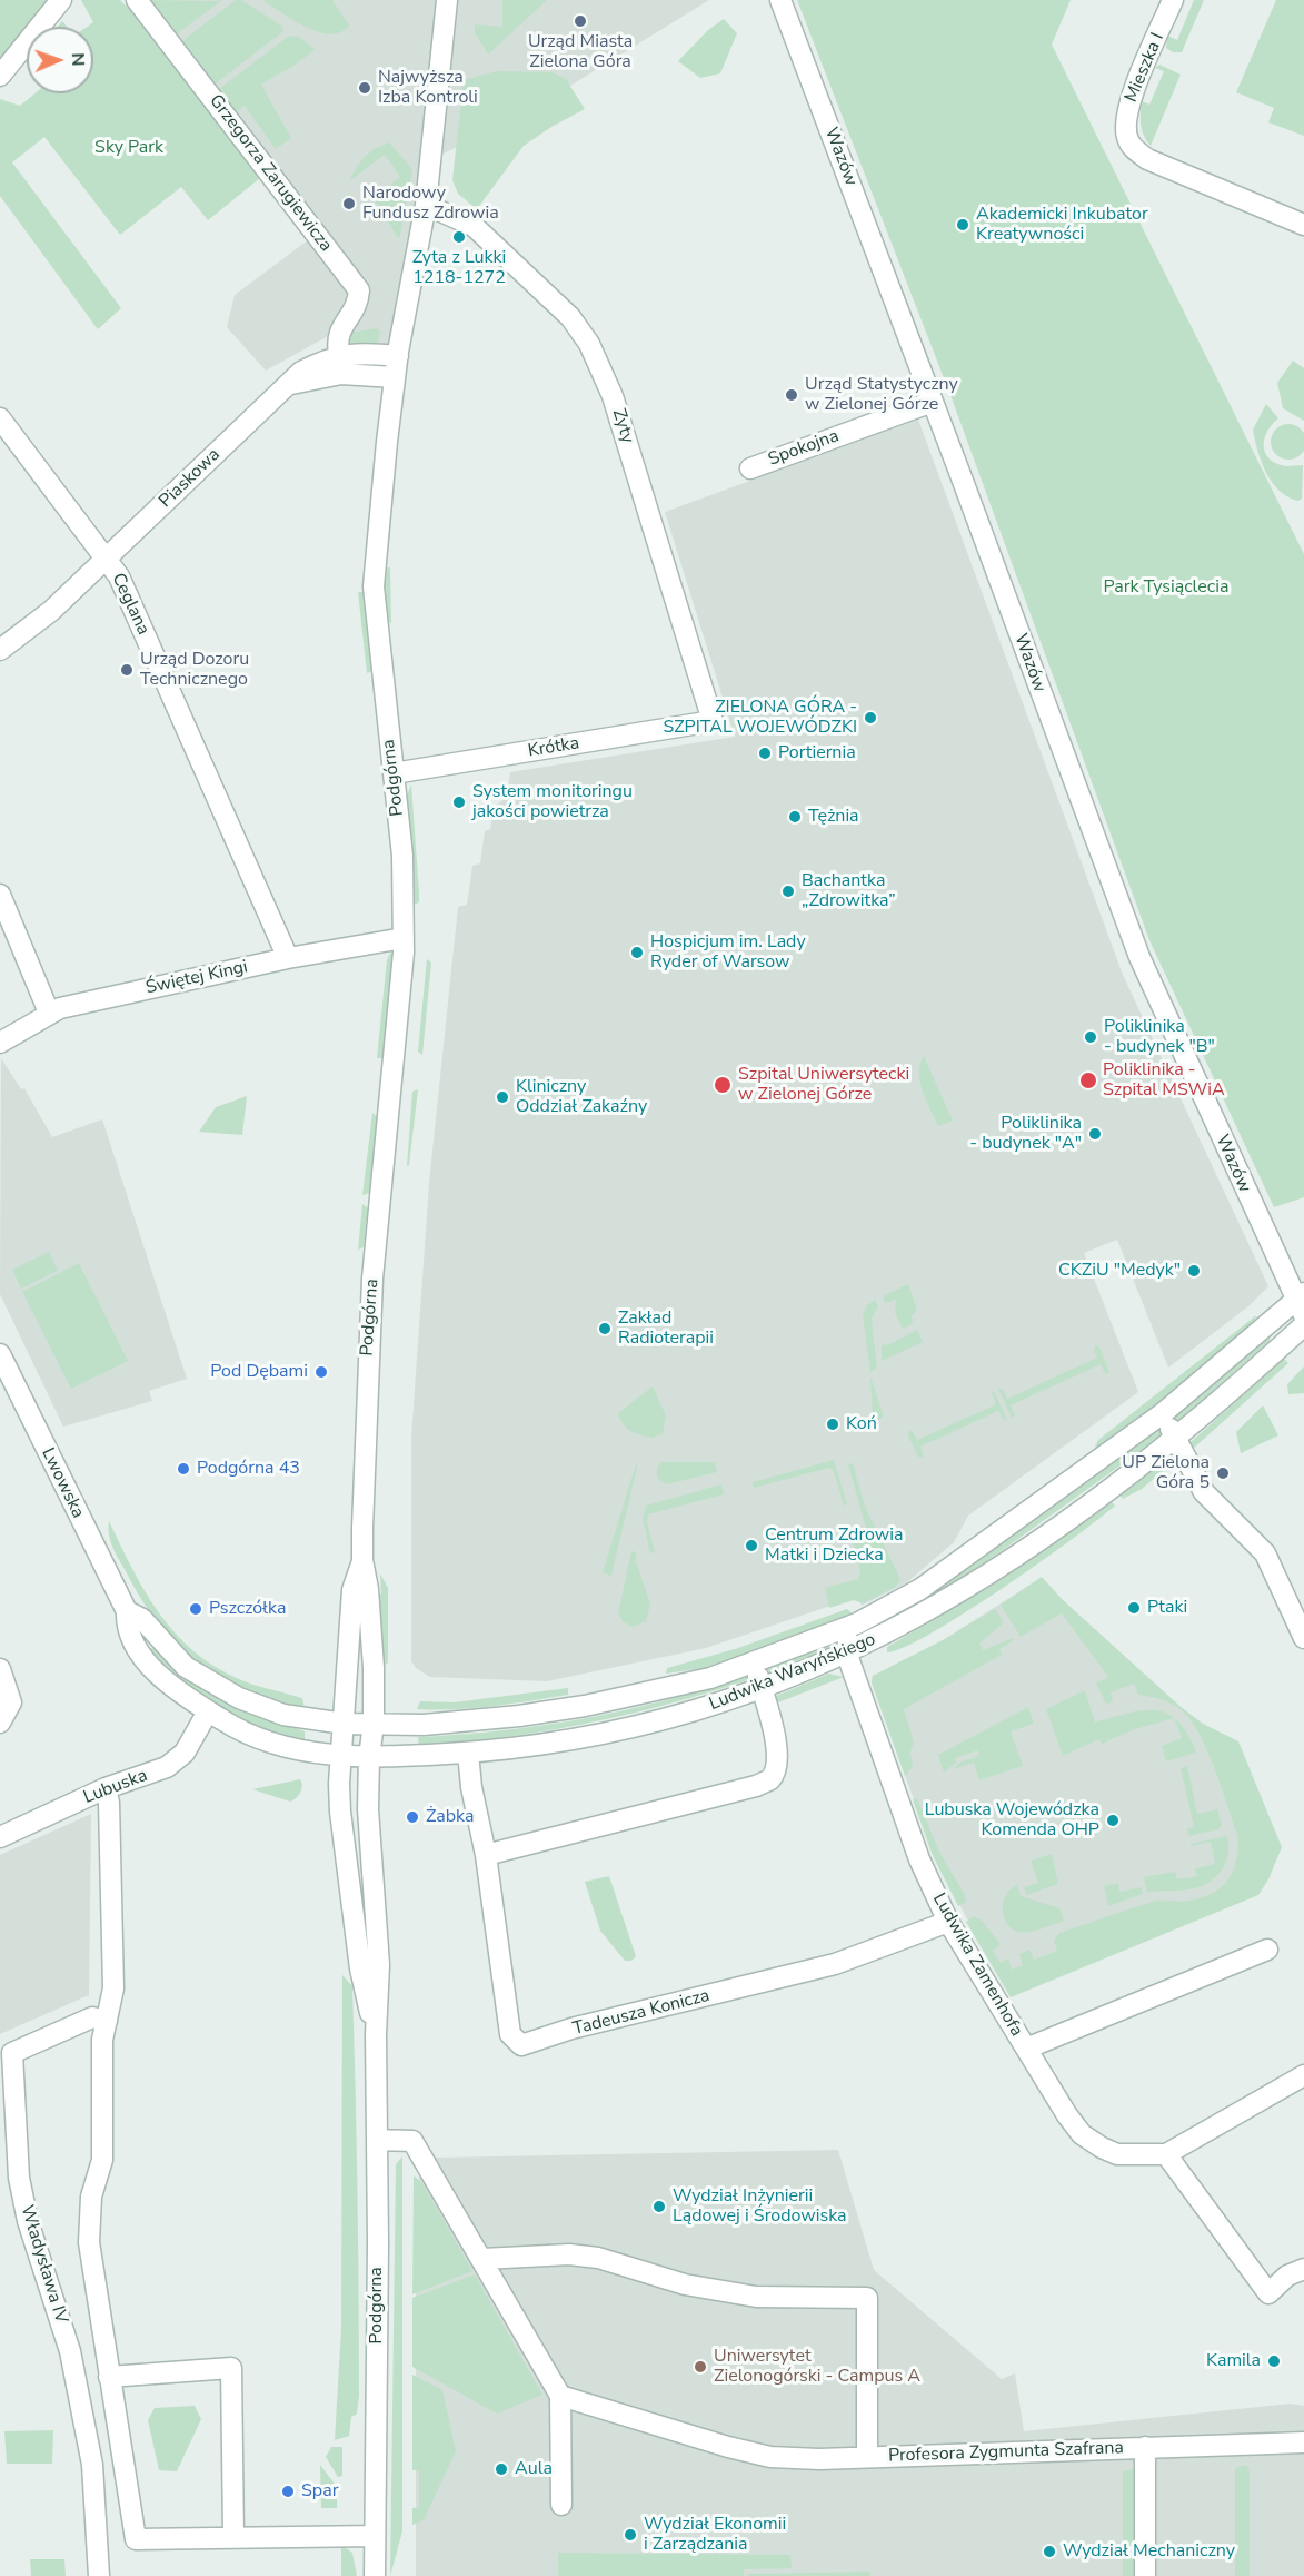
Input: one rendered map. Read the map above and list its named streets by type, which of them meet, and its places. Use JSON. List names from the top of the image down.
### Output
{
  "streets": {
    "street": [
      "Mieszka I",
      "Wazów",
      "Grzegorza Zarugiewicza",
      "Zyty",
      "Spokojna",
      "Piaskowa",
      "Ceglana",
      "Krótka",
      "Podgórna",
      "Świętej Kingi",
      "Lwowska",
      "Ludwika Waryńskiego",
      "Lubuska",
      "Ludwika Zamenhofa",
      "Tadeusza Konicza",
      "Władysława IV",
      "Profesora Zygmunta Szafrana"
    ]
  },
  "crossings": [
    ["Wazów", "Spokojna"],
    ["Wazów", "Ludwika Waryńskiego"],
    ["Grzegorza Zarugiewicza", "Piaskowa"],
    ["Zyty", "Krótka"],
    ["Zyty", "Podgórna"],
    ["Piaskowa", "Ceglana"],
    ["Piaskowa", "Podgórna"],
    ["Ceglana", "Świętej Kingi"],
    ["Krótka", "Podgórna"],
    ["Podgórna", "Świętej Kingi"],
    ["Podgórna", "Lwowska"],
    ["Podgórna", "Ludwika Waryńskiego"],
    ["Lwowska", "Ludwika Waryńskiego"],
    ["Lwowska", "Lubuska"],
    ["Ludwika Waryńskiego", "Ludwika Zamenhofa"],
    ["Ludwika Waryńskiego", "Tadeusza Konicza"],
    ["Ludwika Zamenhofa", "Tadeusza Konicza"]
  ],
  "parks": ["Sky Park", "Park Tysiąclecia"],
  "places": [
    "Urząd Miasta Zielona Góra",
    "Najwyższa Izba Kontroli",
    "Narodowy Fundusz Zdrowia",
    "Akademicki Inkubator Kreatywności",
    "Zyta z Lukki 1218-1272",
    "Urząd Statystyczny w Zielonej Górze",
    "Urząd Dozoru Technicznego",
    "ZIELONA GÓRA - SZPITAL WOJEWÓDZKI",
    "Portiernia",
    "System monitoringu jakości powietrza",
    "Tężnia",
    "Bachantka „Zdrowitka”",
    "Hospicjum im. Lady Ryder of Warsow",
    "Poliklinika - budynek \"B\"",
    "Poliklinika - Szpital MSWiA",
    "Szpital Uniwersytecki w Zielonej Górze",
    "Kliniczny Oddział Zakaźny",
    "Poliklinika - budynek \"A\"",
    "CKZiU \"Medyk\"",
    "Zakład Radioterapii",
    "Pod Dębami",
    "Koń",
    "Podgórna 43",
    "UP Zielona Góra 5",
    "Centrum Zdrowia Matki i Dziecka",
    "Ptaki",
    "Pszczółka",
    "Żabka",
    "Lubuska Wojewódzka Komenda OHP",
    "Wydział Inżynierii Lądowej i Środowiska",
    "Kamila",
    "Uniwersytet Zielonogórski - Campus A",
    "Aula",
    "Spar",
    "Wydział Ekonomii i Zarządzania",
    "Wydział Mechaniczny"
  ],
  "north": "right"
}
